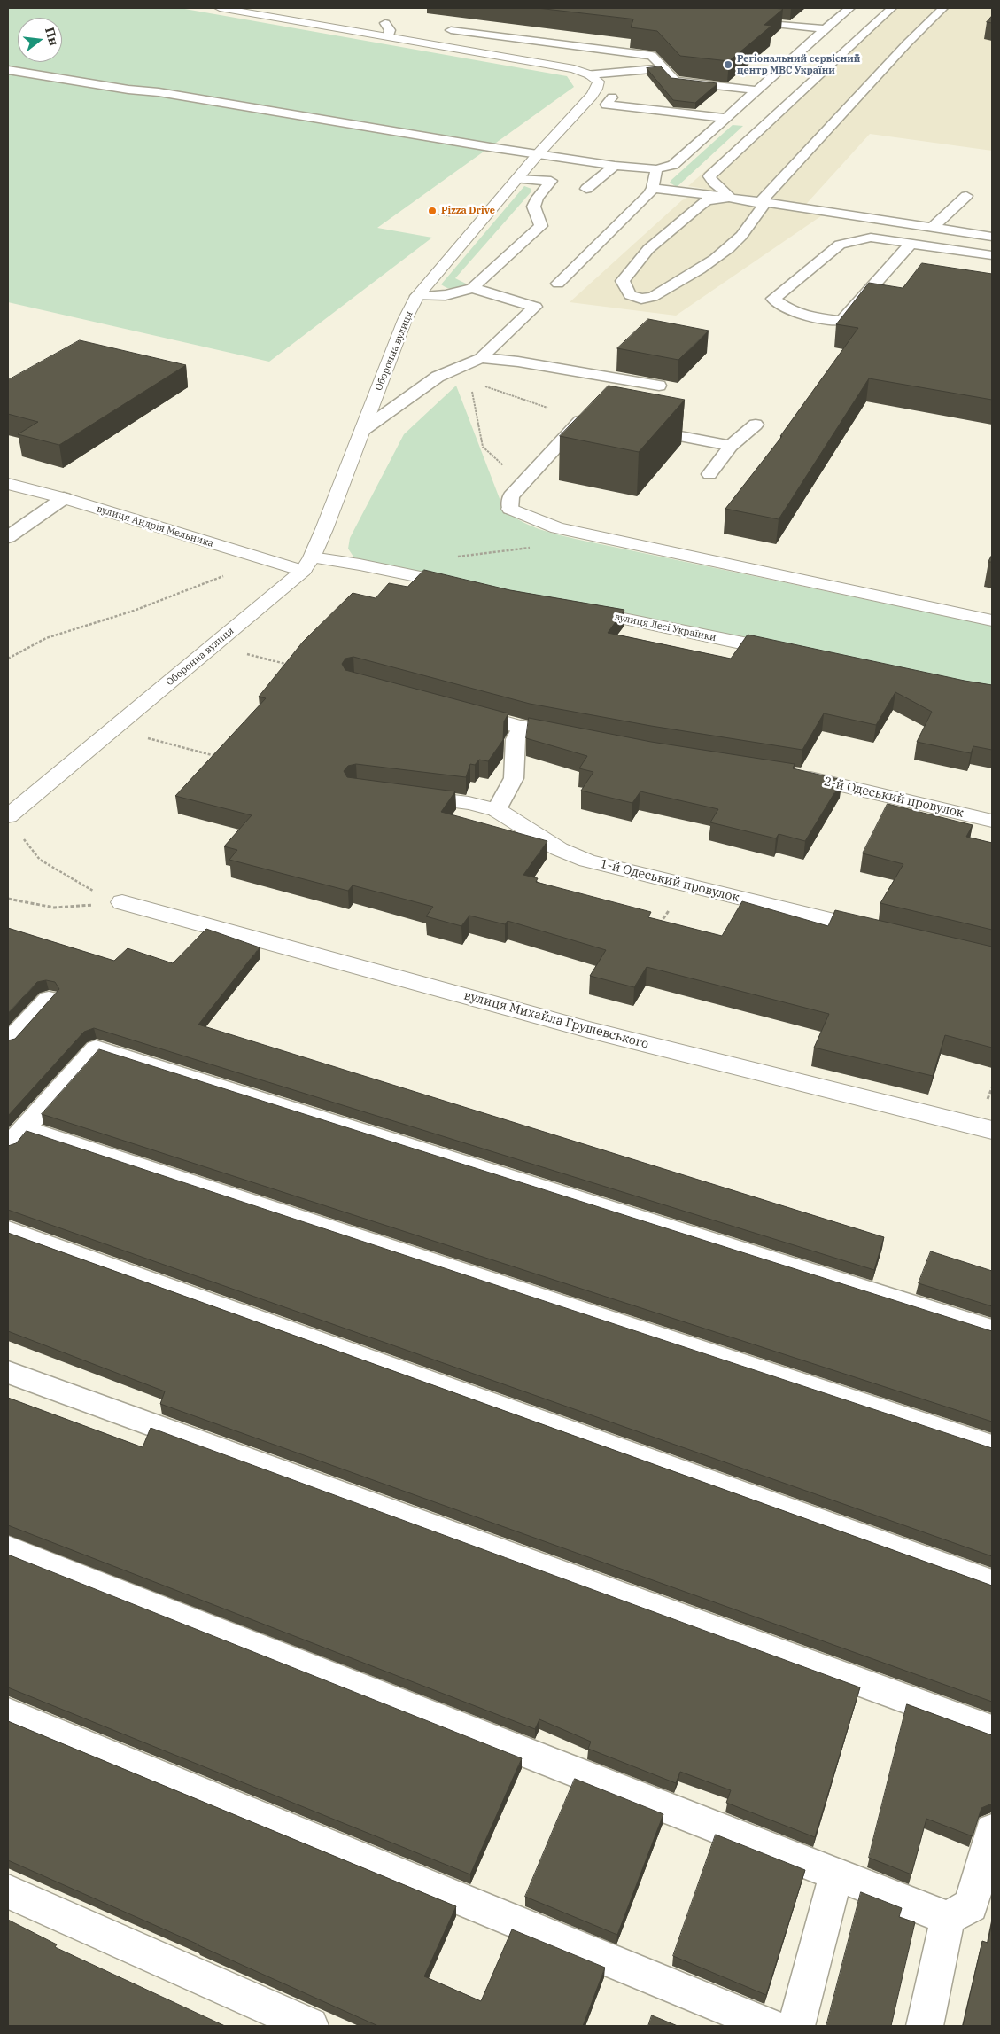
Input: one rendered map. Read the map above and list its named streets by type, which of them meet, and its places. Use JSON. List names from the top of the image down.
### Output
{
  "streets": {
    "street": [
      "Оборонна вулиця",
      "вулиця Андрія Мельника",
      "вулиця Лесі Українки",
      "2-й Одеський провулок",
      "1-й Одеський провулок",
      "вулиця Михайла Грушевського"
    ]
  },
  "crossings": [
    ["Оборонна вулиця", "вулиця Андрія Мельника"]
  ],
  "places": ["Регіональний сервісний центр МВС України", "Pizza Drive"],
  "north": "right"
}
